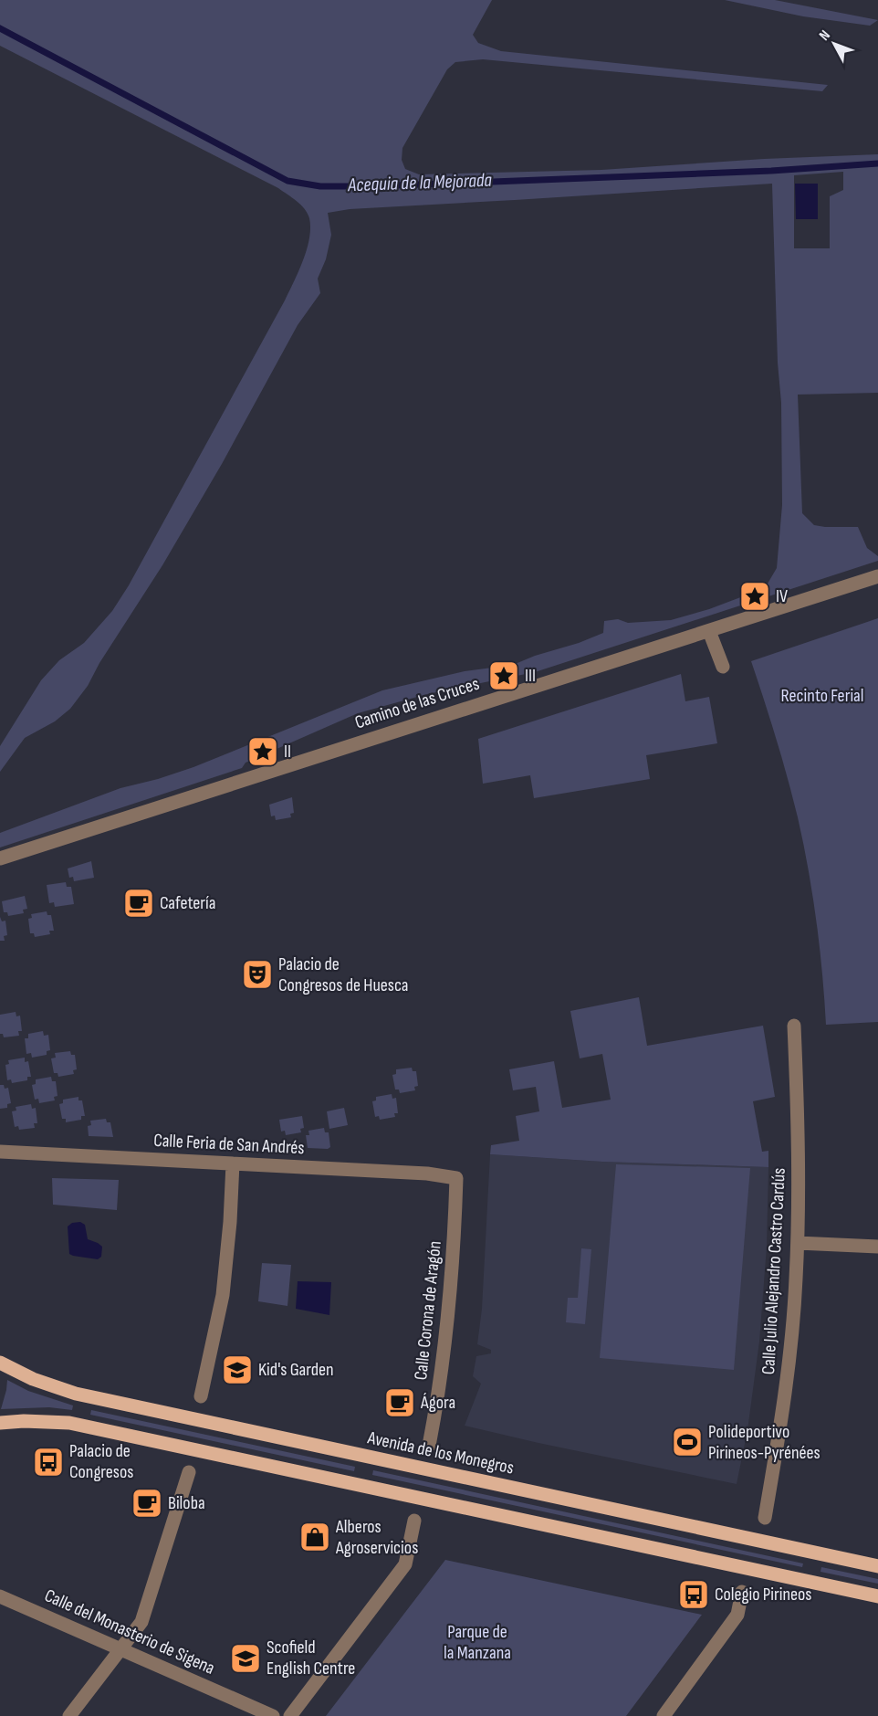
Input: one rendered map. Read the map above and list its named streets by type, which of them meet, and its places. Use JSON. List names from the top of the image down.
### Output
{
  "streets": {
    "main road": ["Avenida de los Monegros"],
    "street": [
      "Camino de las Cruces",
      "Calle Feria de San Andrés",
      "Calle Julio Alejandro Castro Cardús",
      "Calle Corona de Aragón",
      "Calle del Monasterio de Sigena"
    ]
  },
  "crossings": [
    ["Calle Feria de San Andrés", "Calle Corona de Aragón"]
  ],
  "water": ["Acequia de la Mejorada"],
  "parks": ["Recinto Ferial", "Parque de la Manzana"],
  "places": {
    "place": ["IV", "III", "II"],
    "cafe": ["Cafetería", "Ágora", "Biloba"],
    "theatre": ["Palacio de Congresos de Huesca"],
    "school or university": ["Kid's Garden", "Scofield English Centre"],
    "sports": ["Polideportivo Pirineos-Pyrénées"],
    "bus stop": ["Palacio de Congresos", "Colegio Pirineos"],
    "shop": ["Alberos Agroservicios"]
  },
  "north": "top left"
}
